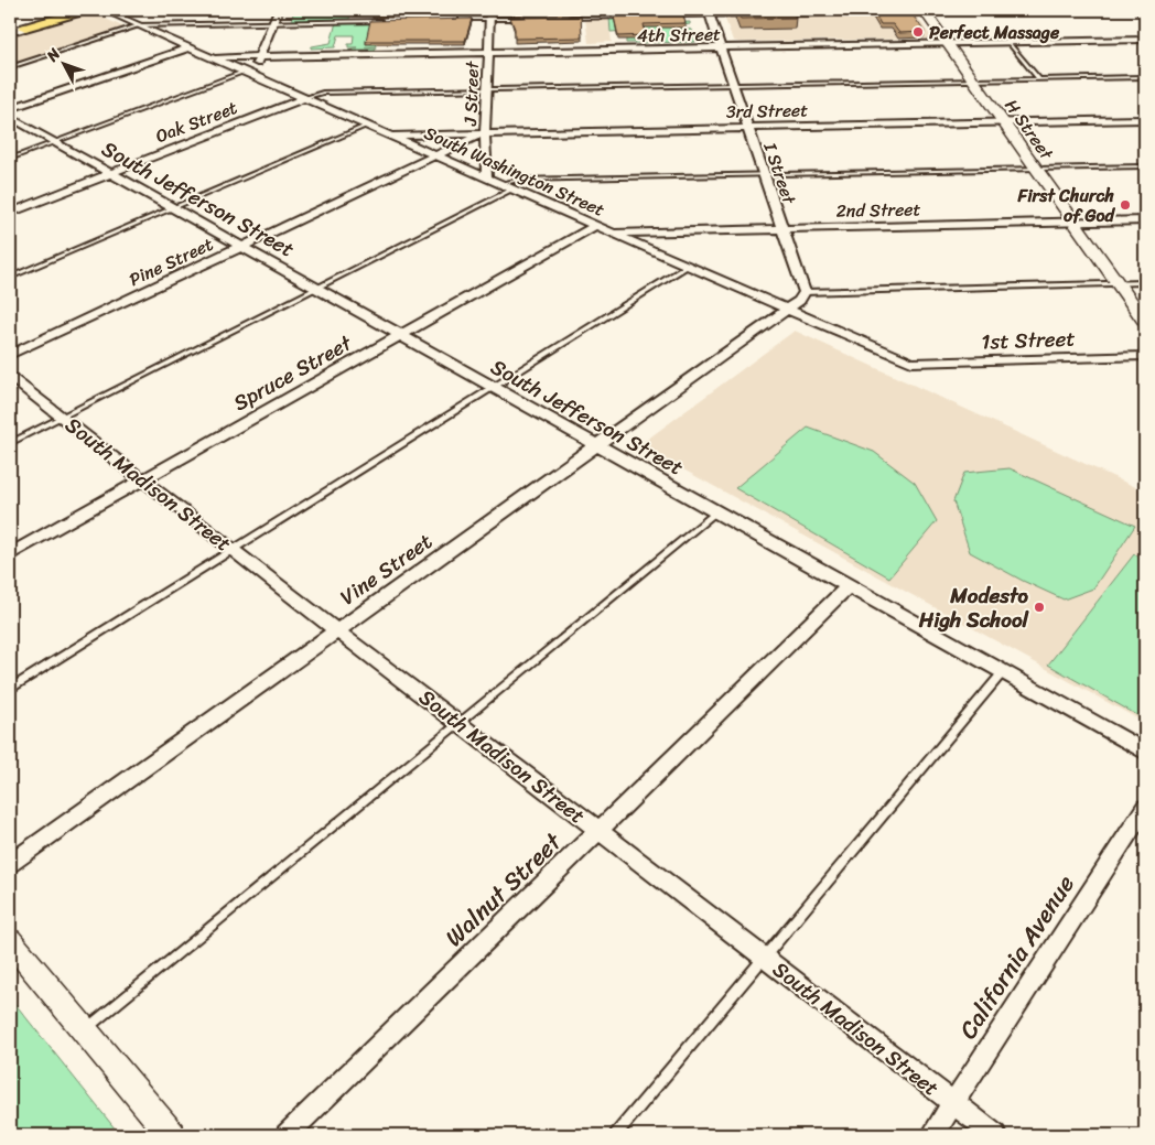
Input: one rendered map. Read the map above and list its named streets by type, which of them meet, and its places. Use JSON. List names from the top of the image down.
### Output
{
  "streets": {
    "main road": ["H Street"],
    "street": [
      "4th Street",
      "J Street",
      "3rd Street",
      "Oak Street",
      "South Washington Street",
      "I Street",
      "South Jefferson Street",
      "2nd Street",
      "Pine Street",
      "1st Street",
      "Spruce Street",
      "South Madison Street",
      "Vine Street",
      "Walnut Street",
      "California Avenue"
    ]
  },
  "crossings": [
    ["4th Street", "J Street"],
    ["4th Street", "H Street"],
    ["4th Street", "South Washington Street"],
    ["4th Street", "I Street"],
    ["J Street", "3rd Street"],
    ["J Street", "South Washington Street"],
    ["J Street", "Pine Street"],
    ["3rd Street", "H Street"],
    ["3rd Street", "South Washington Street"],
    ["3rd Street", "I Street"],
    ["3rd Street", "Pine Street"],
    ["Oak Street", "South Washington Street"],
    ["Oak Street", "South Jefferson Street"],
    ["H Street", "2nd Street"],
    ["South Washington Street", "2nd Street"],
    ["South Washington Street", "Pine Street"],
    ["South Washington Street", "1st Street"],
    ["South Washington Street", "Spruce Street"],
    ["South Washington Street", "Vine Street"],
    ["I Street", "2nd Street"],
    ["South Jefferson Street", "Pine Street"],
    ["South Jefferson Street", "Spruce Street"],
    ["South Jefferson Street", "Vine Street"],
    ["South Jefferson Street", "Walnut Street"],
    ["Spruce Street", "South Madison Street"],
    ["South Madison Street", "Vine Street"],
    ["South Madison Street", "Walnut Street"],
    ["South Madison Street", "California Avenue"]
  ],
  "places": ["Perfect Massage", "First Church of God", "Modesto High School"],
  "north": "top left"
}
